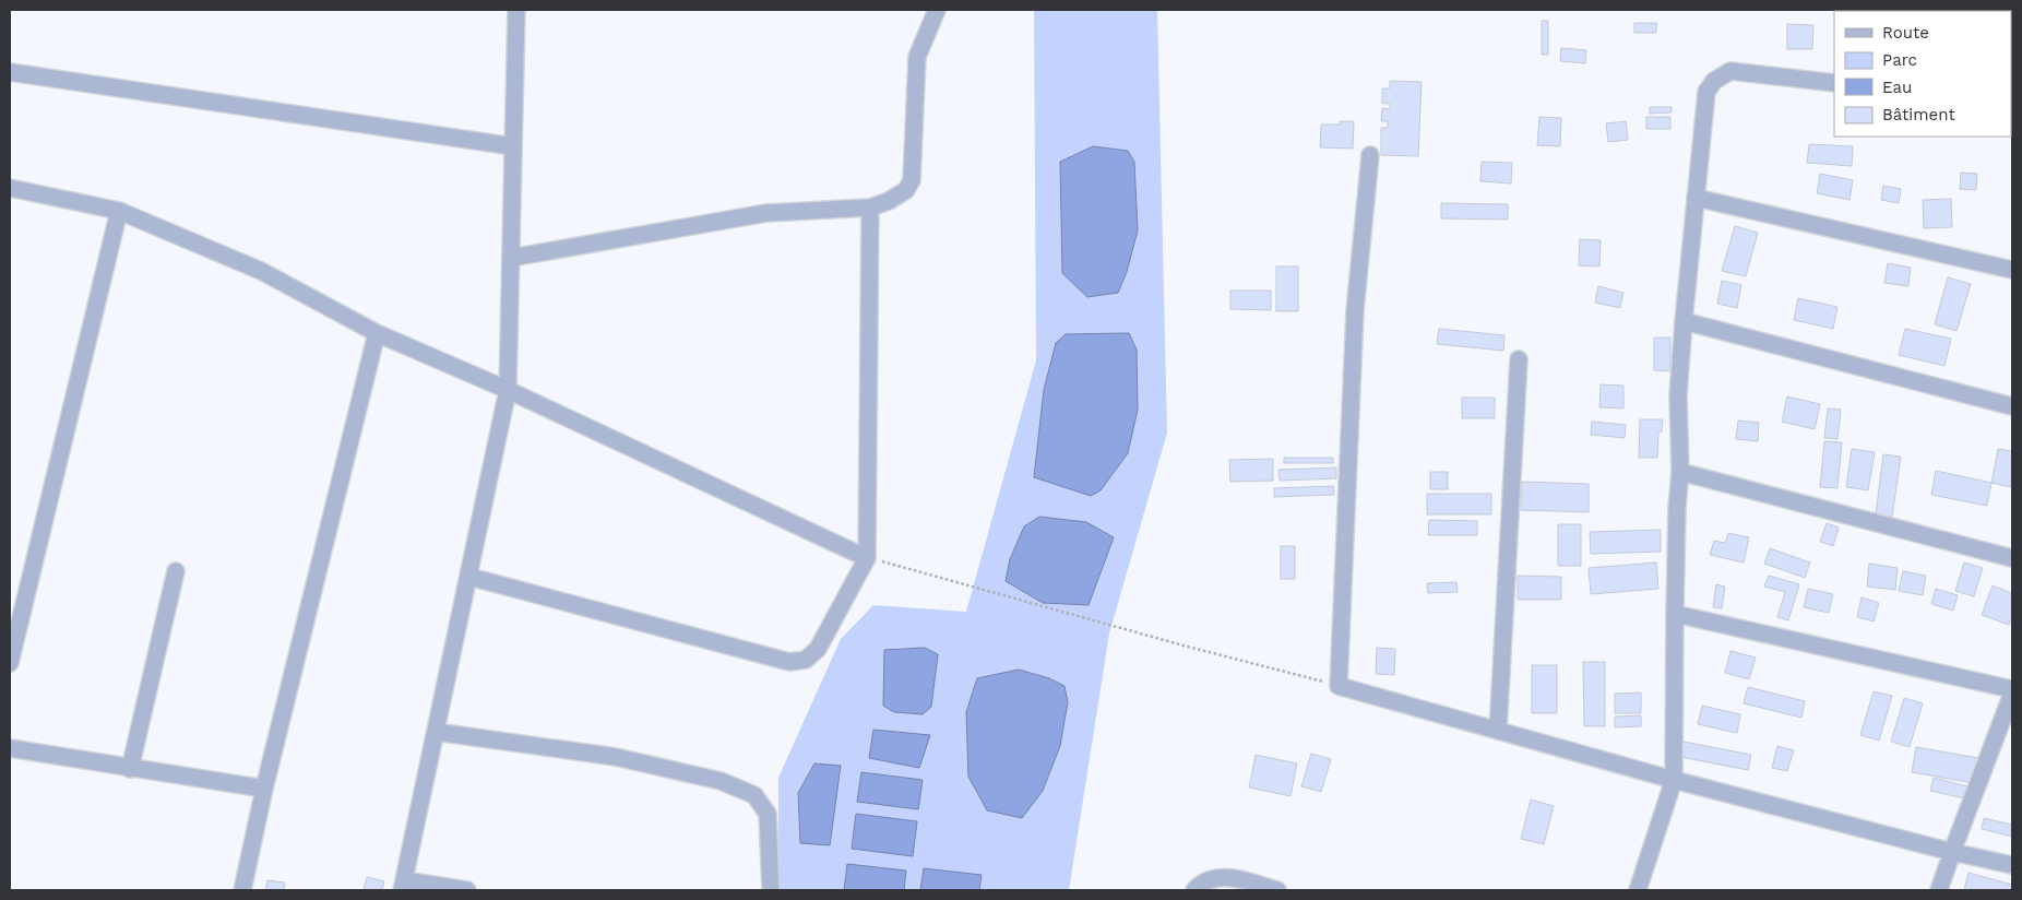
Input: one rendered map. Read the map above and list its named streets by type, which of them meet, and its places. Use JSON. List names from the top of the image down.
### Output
{
  "legend": [
    "Route",
    "Parc",
    "Eau",
    "Bâtiment"
  ]
}
